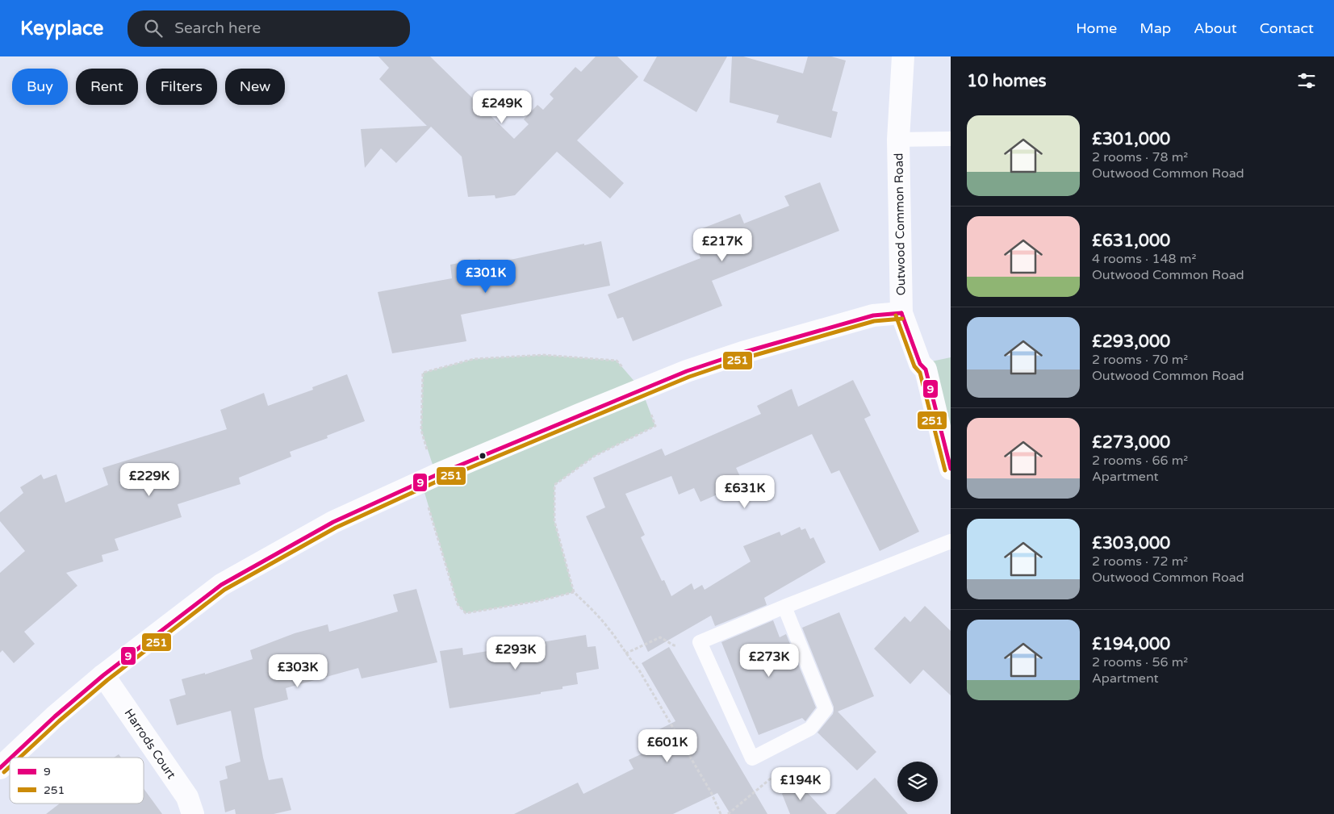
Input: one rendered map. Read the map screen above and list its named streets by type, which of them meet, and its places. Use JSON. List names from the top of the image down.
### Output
{
  "streets": {
    "street": ["Outwood Common Road", "Harrods Court"]
  },
  "crossings": [
    ["Outwood Common Road", "Harrods Court"]
  ],
  "lines": ["transit line 9", "transit line 251"],
  "legend": ["9", "251"],
  "page": {
    "header": "Keyplace",
    "search": "Search here",
    "nav": [
      "Home",
      "Map",
      "About",
      "Contact"
    ],
    "heading": "10 homes",
    "chip": [
      "Buy",
      "Rent",
      "Filters",
      "New"
    ],
    "price": [
      "£249K",
      "£217K",
      "£301K",
      "£229K",
      "£631K",
      "£293K",
      "£273K",
      "£303K",
      "£601K",
      "£194K"
    ],
    "list": [
      {
        "name": "£301,000",
        "note": "2 rooms · 78 m² · Outwood Common Road"
      },
      {
        "name": "£631,000",
        "note": "4 rooms · 148 m² · Outwood Common Road"
      },
      {
        "name": "£293,000",
        "note": "2 rooms · 70 m² · Outwood Common Road"
      },
      {
        "name": "£273,000",
        "note": "2 rooms · 66 m² · Apartment"
      },
      {
        "name": "£303,000",
        "note": "2 rooms · 72 m² · Outwood Common Road"
      },
      {
        "name": "£194,000",
        "note": "2 rooms · 56 m² · Apartment"
      }
    ]
  }
}
